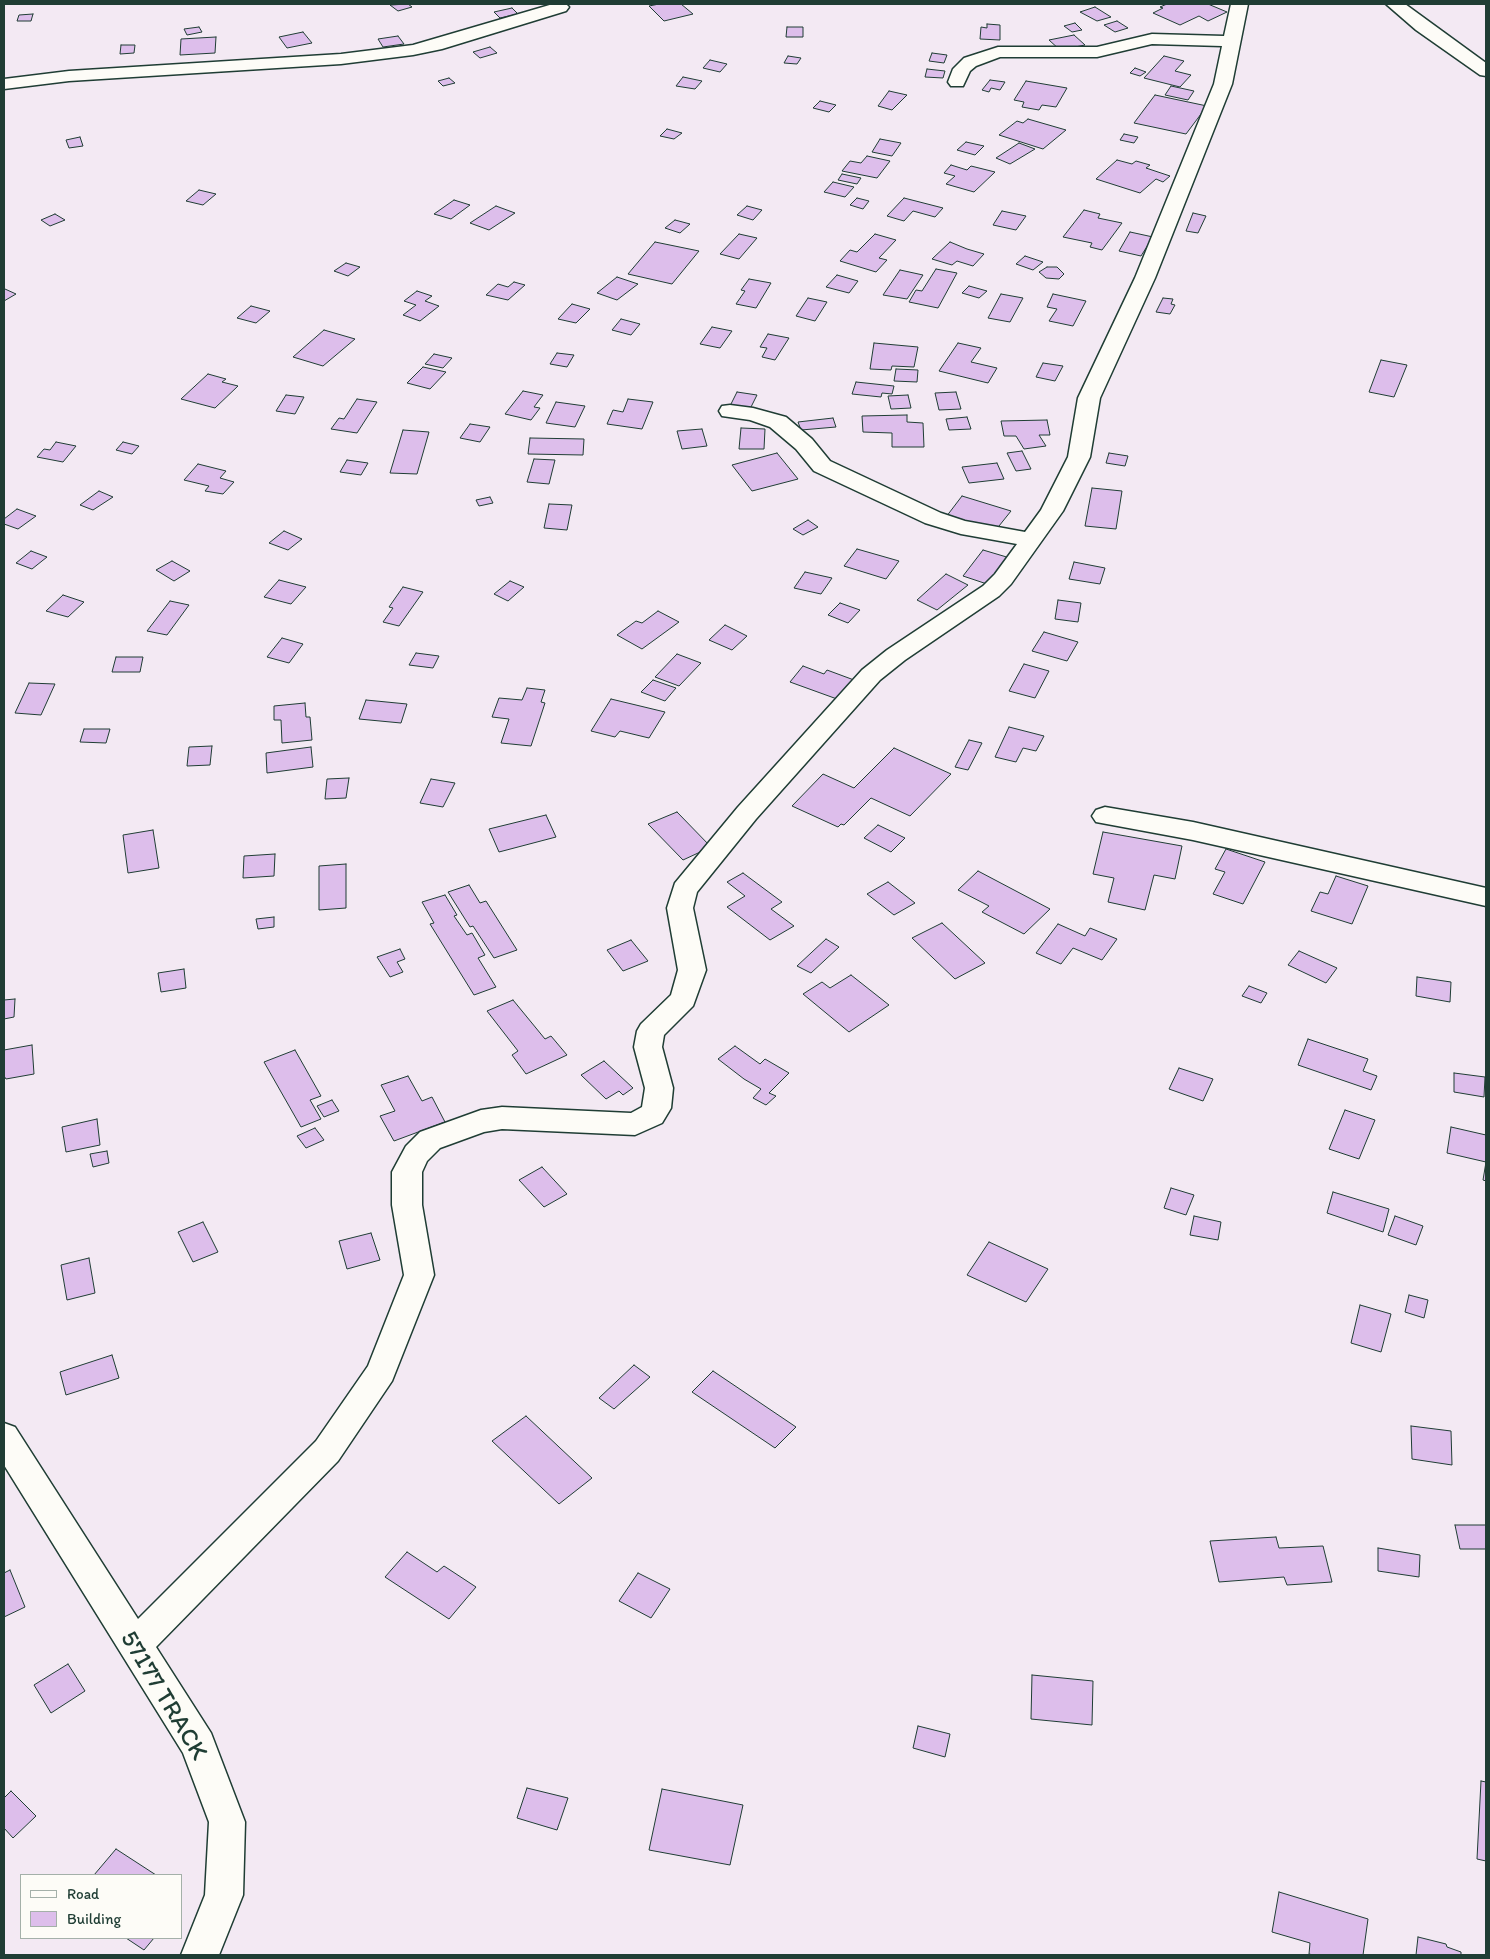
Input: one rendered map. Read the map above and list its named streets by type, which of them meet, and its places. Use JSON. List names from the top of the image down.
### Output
{
  "streets": {
    "street": ["57177 TRACK"]
  },
  "legend": ["Road", "Building"]
}
